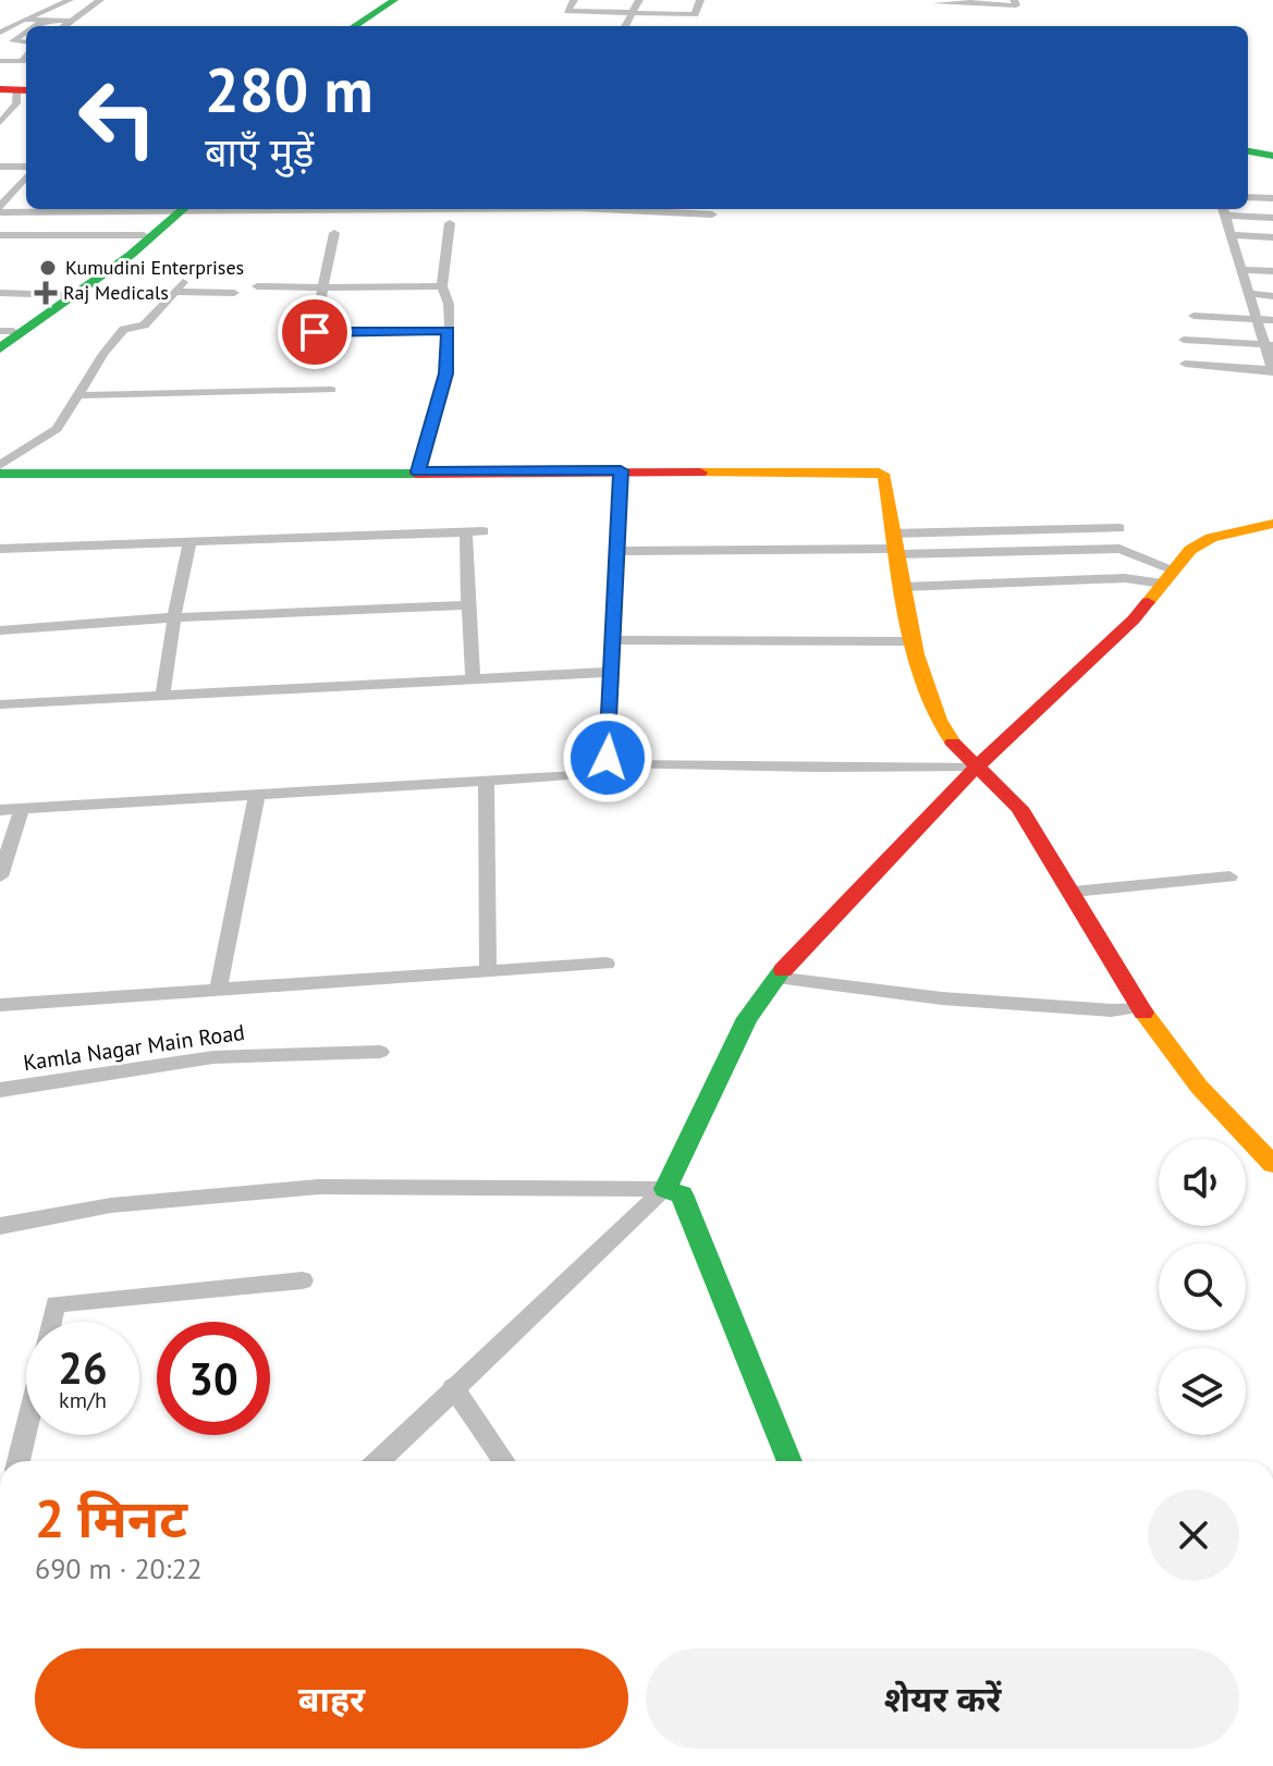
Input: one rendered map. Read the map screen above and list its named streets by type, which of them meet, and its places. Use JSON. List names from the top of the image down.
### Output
{
  "streets": {
    "street": ["Kamla Nagar Main Road"]
  },
  "places": {
    "other": ["Kumudini Enterprises"],
    "health": ["Raj Medicals"]
  },
  "page": {
    "turn": ["280 m", "बाएँ मुड़ें"],
    "speed": "26 km/h",
    "limit": "30",
    "heading": ["2 मिनट", "690 m · 20:22"],
    "buttons": ["बाहर", "शेयर करें"]
  }
}
